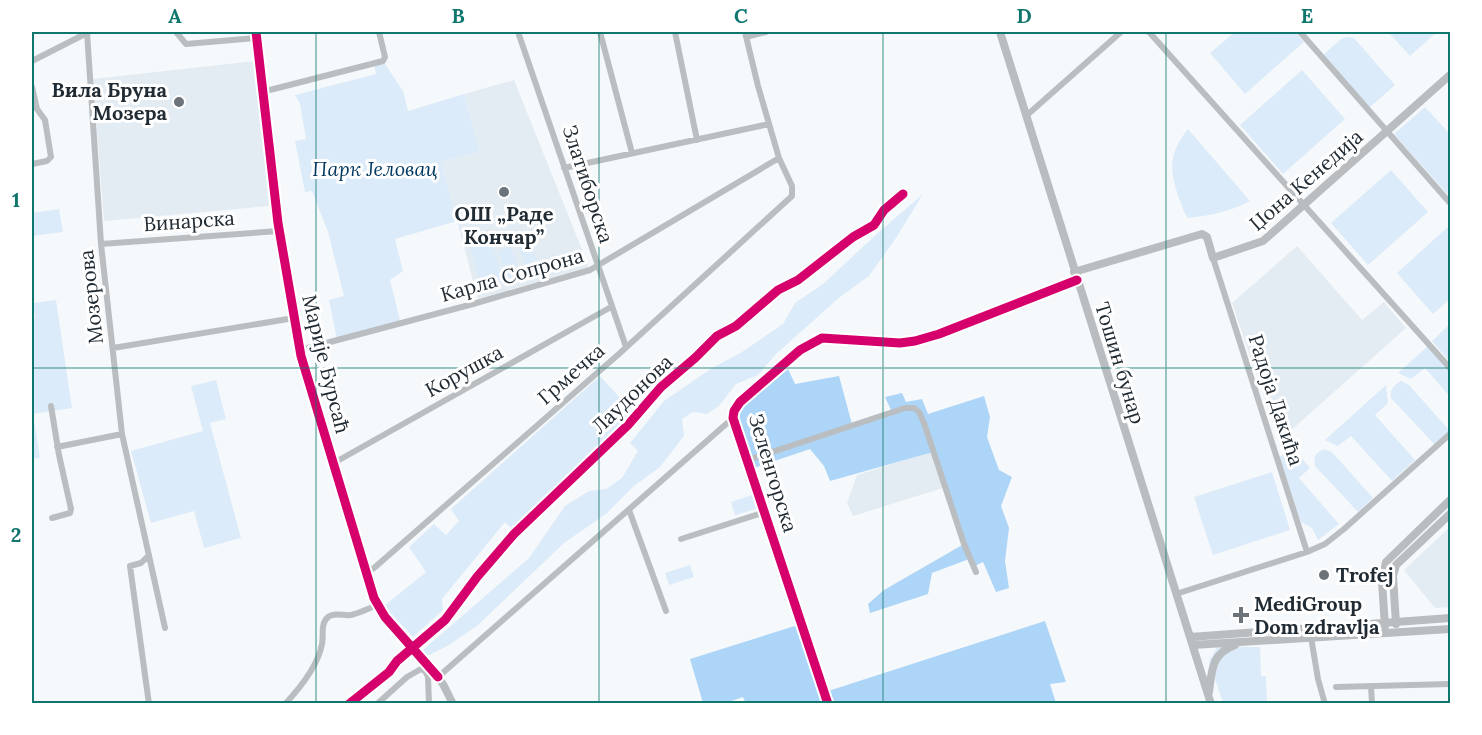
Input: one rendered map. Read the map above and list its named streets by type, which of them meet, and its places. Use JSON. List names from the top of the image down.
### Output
{
  "streets": {
    "street": [
      "Џона Кенедија",
      "Златиборска",
      "Винарска",
      "Карла Сопрона",
      "Мозерова",
      "Тошин бунар",
      "Марије Бурсаћ",
      "Корушка",
      "Грмечка",
      "Лаудонова",
      "Радоја Дакића",
      "Зеленгорска"
    ]
  },
  "crossings": [
    ["Џона Кенедија", "Радоја Дакића"],
    ["Златиборска", "Карла Сопрона"],
    ["Златиборска", "Корушка"],
    ["Златиборска", "Грмечка"],
    ["Винарска", "Мозерова"],
    ["Винарска", "Марије Бурсаћ"],
    ["Карла Сопрона", "Марије Бурсаћ"],
    ["Карла Сопрона", "Грмечка"],
    ["Тошин бунар", "Зеленгорска"],
    ["Марије Бурсаћ", "Корушка"],
    ["Марије Бурсаћ", "Грмечка"]
  ],
  "parks": ["Парк Јеловац"],
  "places": {
    "other": ["Вила Бруна Мозера", "ОШ „Раде Кончар”", "Trofej"],
    "health": ["MediGroup Dom zdravlja"]
  },
  "grid": {
    "columns": [
      "A",
      "B",
      "C",
      "D",
      "E"
    ],
    "rows": ["1", "2"]
  }
}
